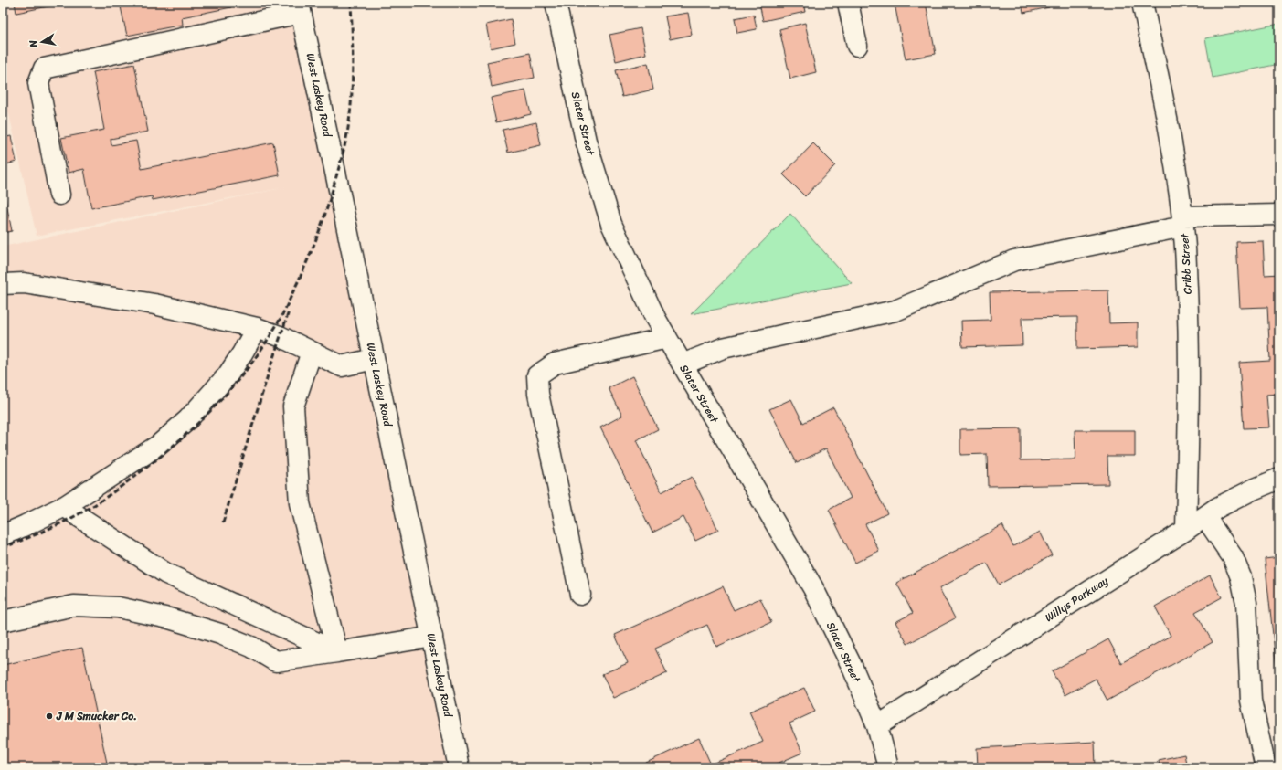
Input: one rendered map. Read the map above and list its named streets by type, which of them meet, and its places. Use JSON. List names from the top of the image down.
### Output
{
  "streets": {
    "street": [
      "West Laskey Road",
      "Slater Street",
      "Cribb Street",
      "Willys Parkway"
    ]
  },
  "crossings": [
    ["Slater Street", "Willys Parkway"],
    ["Cribb Street", "Willys Parkway"]
  ],
  "places": ["J M Smucker Co."],
  "north": "left"
}
